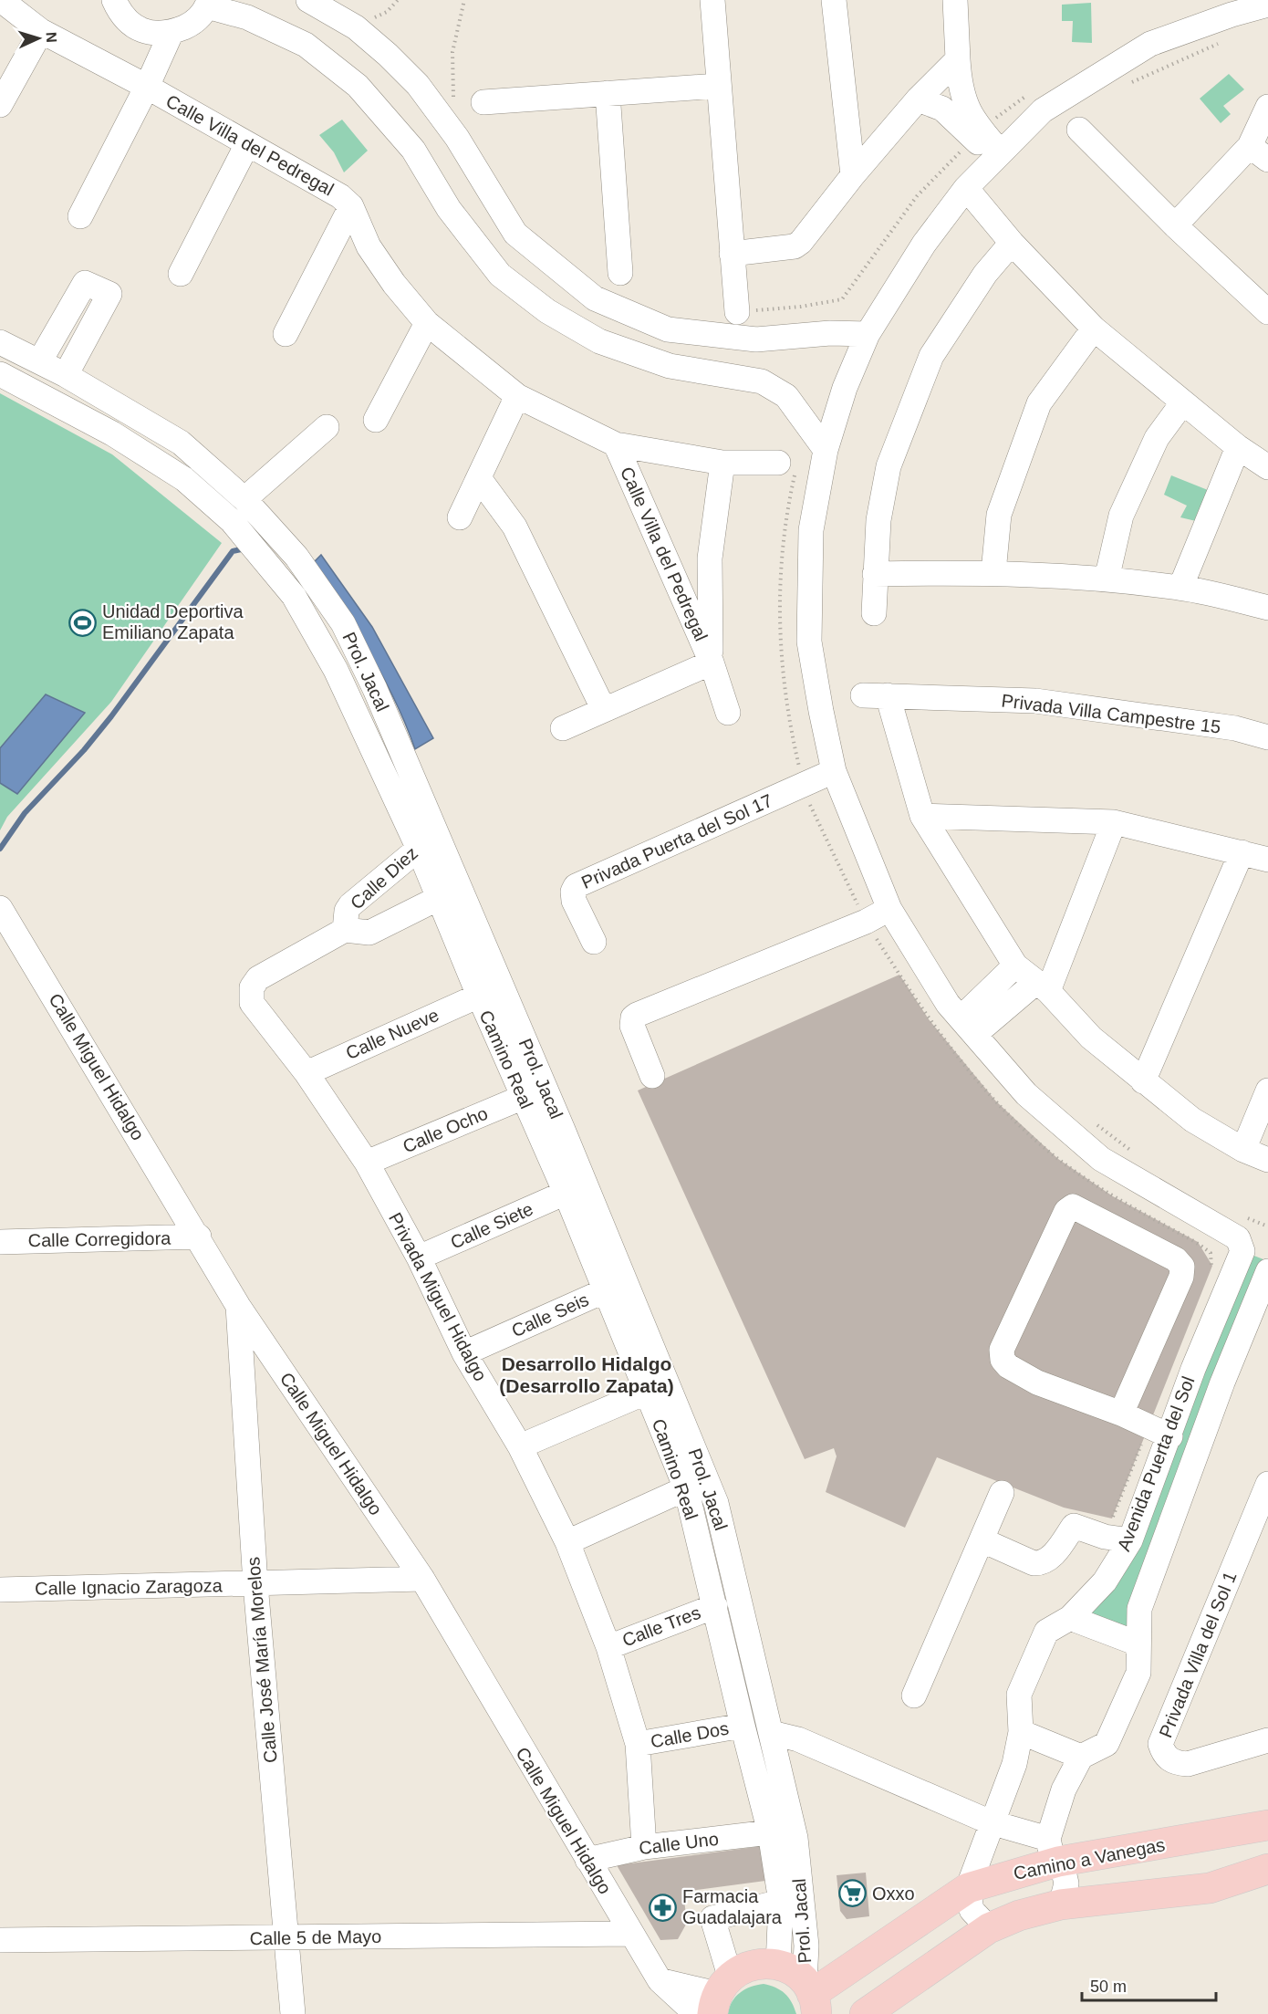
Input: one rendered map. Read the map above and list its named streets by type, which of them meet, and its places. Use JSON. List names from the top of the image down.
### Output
{
  "streets": {
    "main road": ["Camino a Vanegas"],
    "street": [
      "Calle Villa del Pedregal",
      "Prol. Jacal",
      "Privada Villa Campestre 15",
      "Privada Puerta del Sol 17",
      "Calle Diez",
      "Calle Nueve",
      "Camino Real",
      "Calle Miguel Hidalgo",
      "Calle Ocho",
      "Calle Siete",
      "Calle Corregidora",
      "Privada Miguel Hidalgo",
      "Calle Seis",
      "Avenida Puerta del Sol",
      "Calle Ignacio Zaragoza",
      "Calle Tres",
      "Privada Villa del Sol 1",
      "Calle José María Morelos",
      "Calle Dos",
      "Calle Uno",
      "Calle 5 de Mayo"
    ]
  },
  "crossings": [
    ["Prol. Jacal", "Calle Diez"],
    ["Prol. Jacal", "Camino Real"],
    ["Prol. Jacal", "Camino a Vanegas"],
    ["Calle Diez", "Camino Real"],
    ["Calle Diez", "Privada Miguel Hidalgo"],
    ["Calle Nueve", "Camino Real"],
    ["Calle Nueve", "Privada Miguel Hidalgo"],
    ["Camino Real", "Calle Ocho"],
    ["Camino Real", "Calle Siete"],
    ["Camino Real", "Calle Seis"],
    ["Camino Real", "Calle Tres"],
    ["Camino Real", "Calle Dos"],
    ["Camino Real", "Calle Uno"],
    ["Calle Miguel Hidalgo", "Calle Corregidora"],
    ["Calle Miguel Hidalgo", "Calle Ignacio Zaragoza"],
    ["Calle Miguel Hidalgo", "Calle José María Morelos"],
    ["Calle Miguel Hidalgo", "Calle Uno"],
    ["Calle Miguel Hidalgo", "Calle 5 de Mayo"],
    ["Calle Ocho", "Privada Miguel Hidalgo"],
    ["Calle Siete", "Privada Miguel Hidalgo"],
    ["Privada Miguel Hidalgo", "Calle Seis"],
    ["Privada Miguel Hidalgo", "Calle Tres"],
    ["Privada Miguel Hidalgo", "Calle Dos"],
    ["Privada Miguel Hidalgo", "Calle Uno"],
    ["Avenida Puerta del Sol", "Camino a Vanegas"],
    ["Calle Ignacio Zaragoza", "Calle José María Morelos"],
    ["Calle José María Morelos", "Calle 5 de Mayo"]
  ],
  "districts": ["Desarrollo Hidalgo (Desarrollo Zapata)"],
  "places": {
    "sports": ["Unidad Deportiva Emiliano Zapata"],
    "supermarket": ["Oxxo"],
    "pharmacy": ["Farmacia Guadalajara"]
  },
  "scale_bar": "50 m",
  "north": "right"
}
